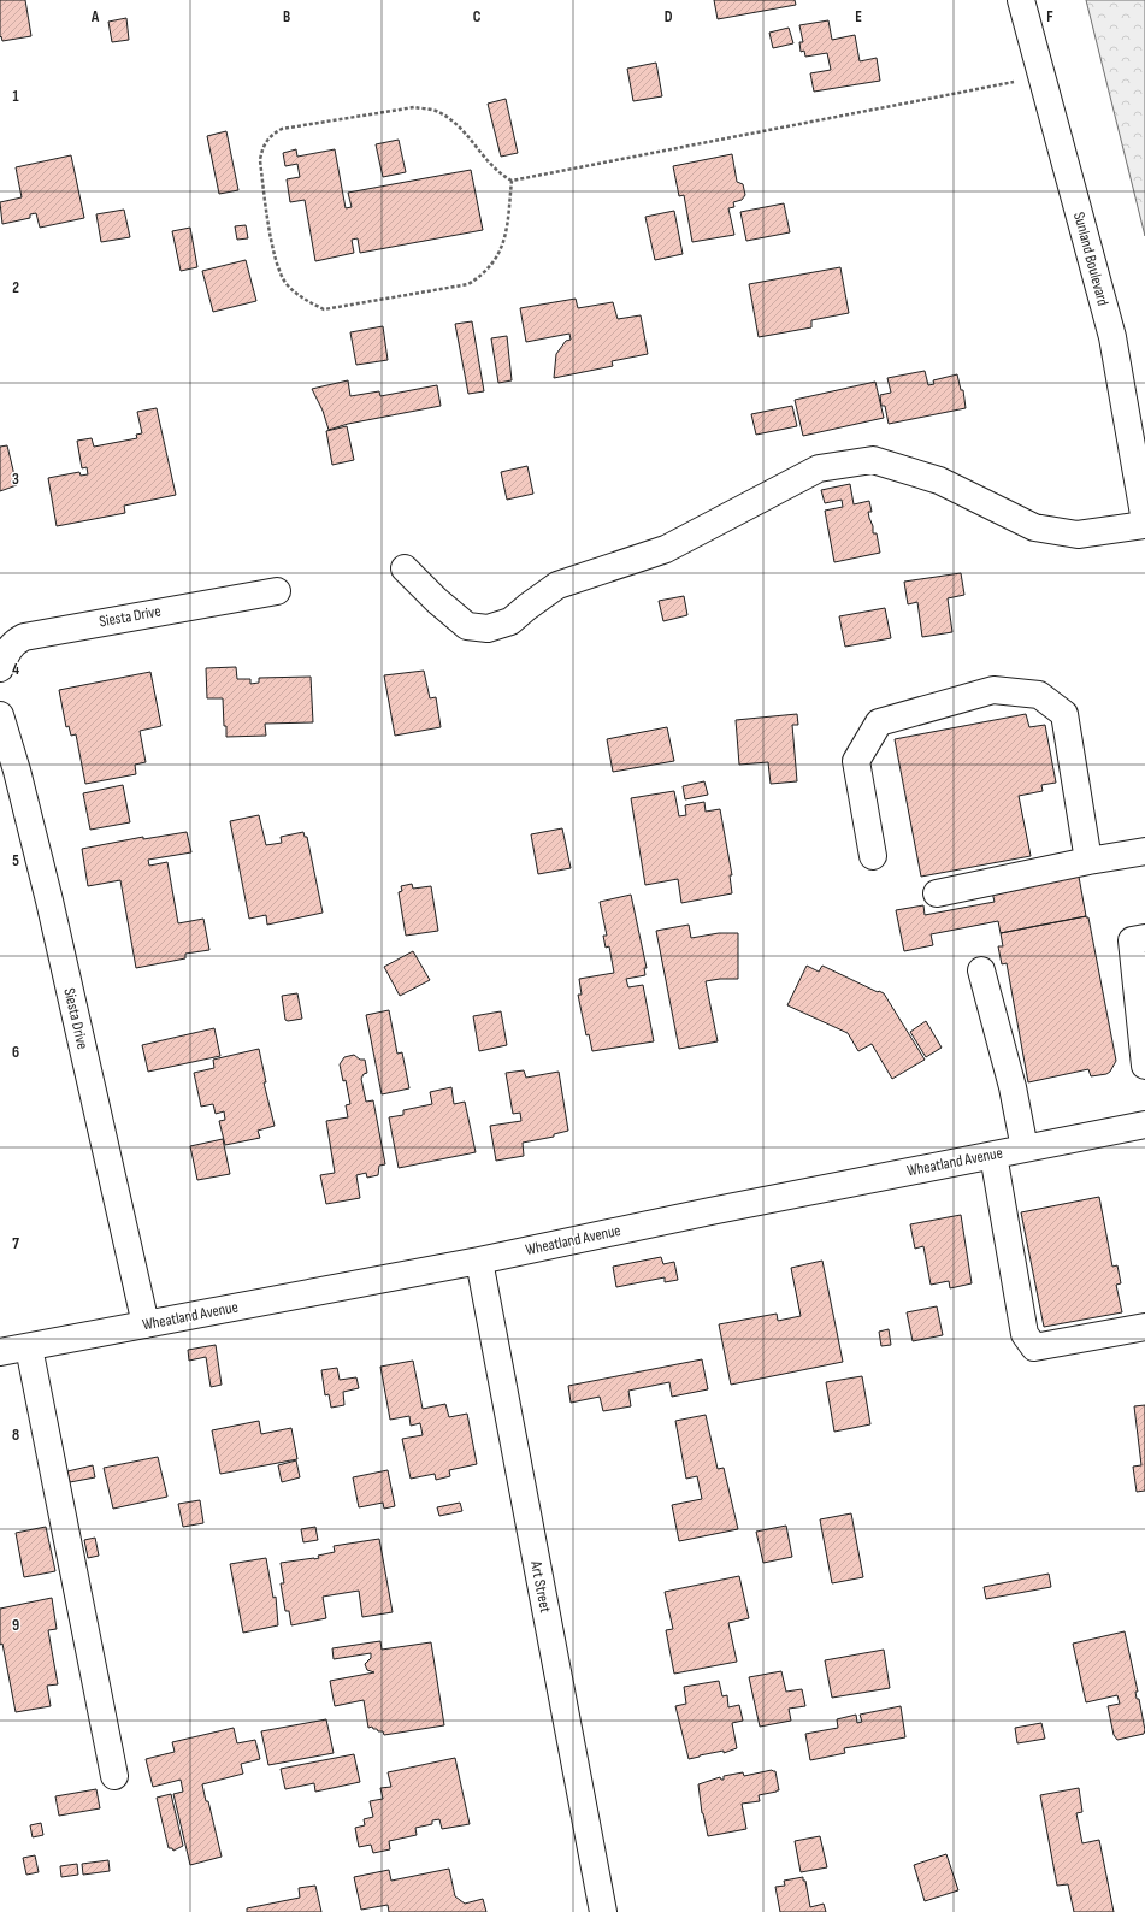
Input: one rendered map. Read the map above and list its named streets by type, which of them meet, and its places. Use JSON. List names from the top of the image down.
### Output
{
  "streets": {
    "street": [
      "Sunland Boulevard",
      "Siesta Drive",
      "Wheatland Avenue",
      "Art Street"
    ]
  },
  "crossings": [
    ["Siesta Drive", "Wheatland Avenue"],
    ["Wheatland Avenue", "Art Street"]
  ],
  "grid": {
    "columns": [
      "A",
      "B",
      "C",
      "D",
      "E",
      "F"
    ],
    "rows": [
      "1",
      "2",
      "3",
      "4",
      "5",
      "6",
      "7",
      "8",
      "9"
    ]
  }
}
